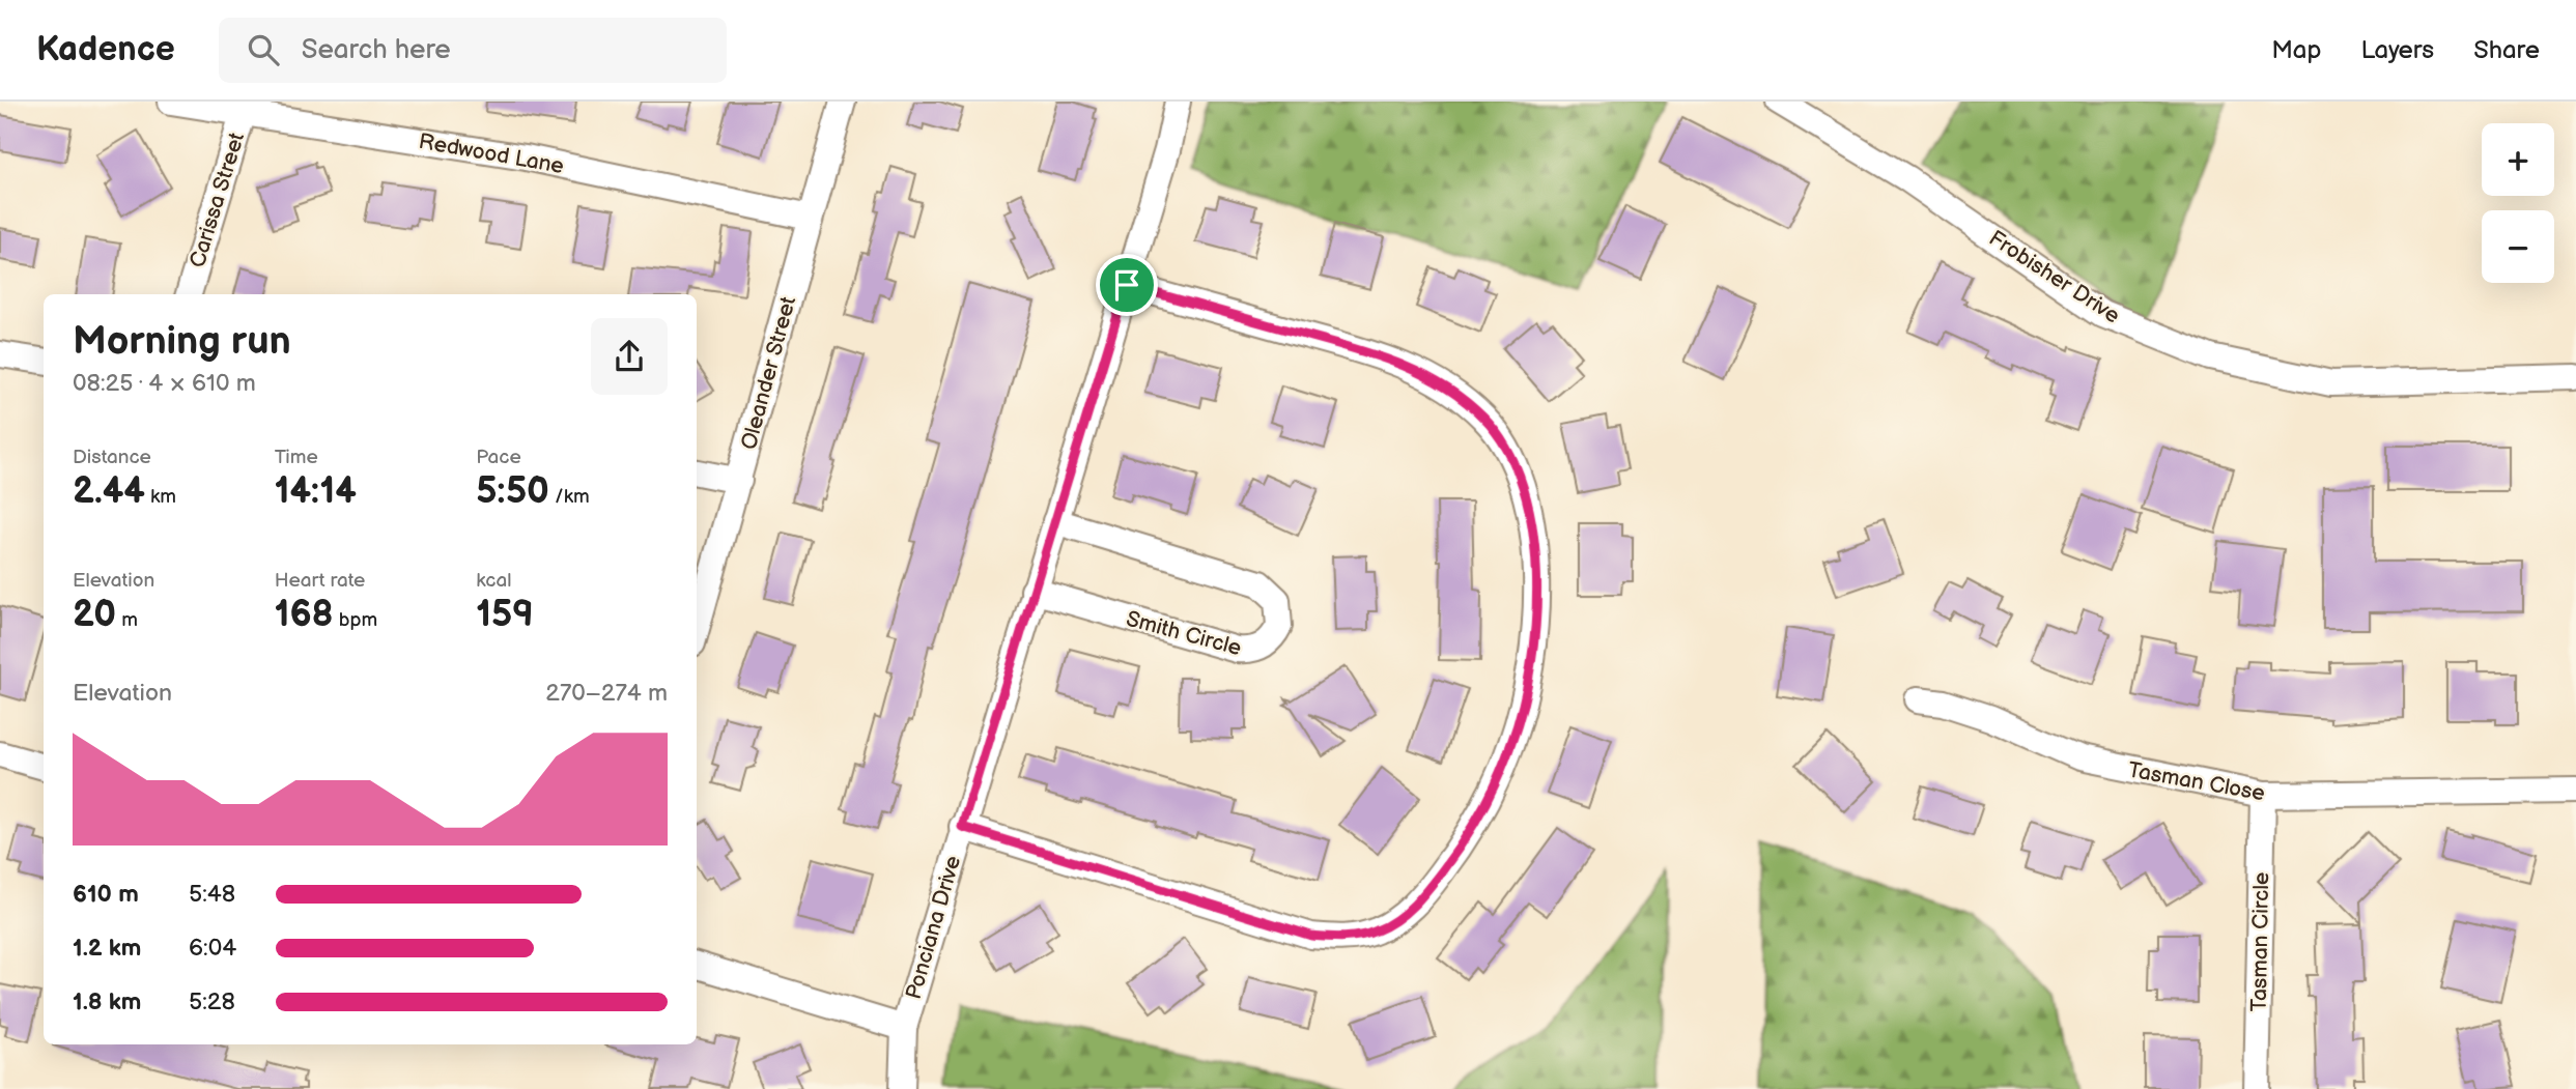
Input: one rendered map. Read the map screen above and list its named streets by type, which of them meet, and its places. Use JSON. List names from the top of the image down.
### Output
{
  "streets": {
    "street": [
      "Redwood Lane",
      "Carissa Street",
      "Frobisher Drive",
      "Oleander Street",
      "Smith Circle",
      "Tasman Close",
      "Ponciana Drive",
      "Tasman Circle"
    ]
  },
  "crossings": [
    ["Redwood Lane", "Carissa Street"],
    ["Redwood Lane", "Oleander Street"],
    ["Smith Circle", "Ponciana Drive"],
    ["Tasman Close", "Tasman Circle"]
  ],
  "page": {
    "header": "Kadence",
    "search": "Search here",
    "nav": ["Map", "Layers", "Share"],
    "map_buttons": ["+", "−"],
    "heading": ["Morning run", "08:25 · 4 × 610 m"],
    "stats": [
      ["Distance", "2.44 km"],
      ["Time", "14:14"],
      ["Pace", "5:50 /km"],
      ["Elevation", "20 m"],
      ["Heart rate", "168 bpm"],
      ["kcal", "159"]
    ],
    "chart": ["Elevation", "270–274 m"],
    "list": [
      {
        "name": "610 m",
        "note": "5:48"
      },
      {
        "name": "1.2 km",
        "note": "6:04"
      },
      {
        "name": "1.8 km",
        "note": "5:28"
      }
    ]
  }
}
